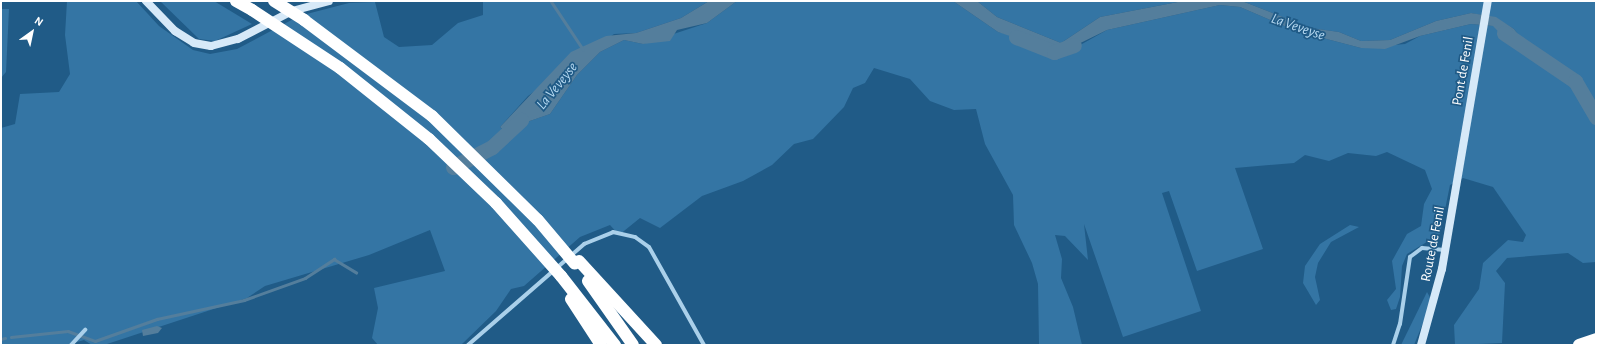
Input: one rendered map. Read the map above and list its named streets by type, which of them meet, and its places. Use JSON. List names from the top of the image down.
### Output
{
  "streets": {
    "street": ["Pont de Fenil", "Route de Fenil"]
  },
  "crossings": [
    ["Pont de Fenil", "Route de Fenil"]
  ],
  "water": ["La Veveyse"],
  "north": "top right"
}
